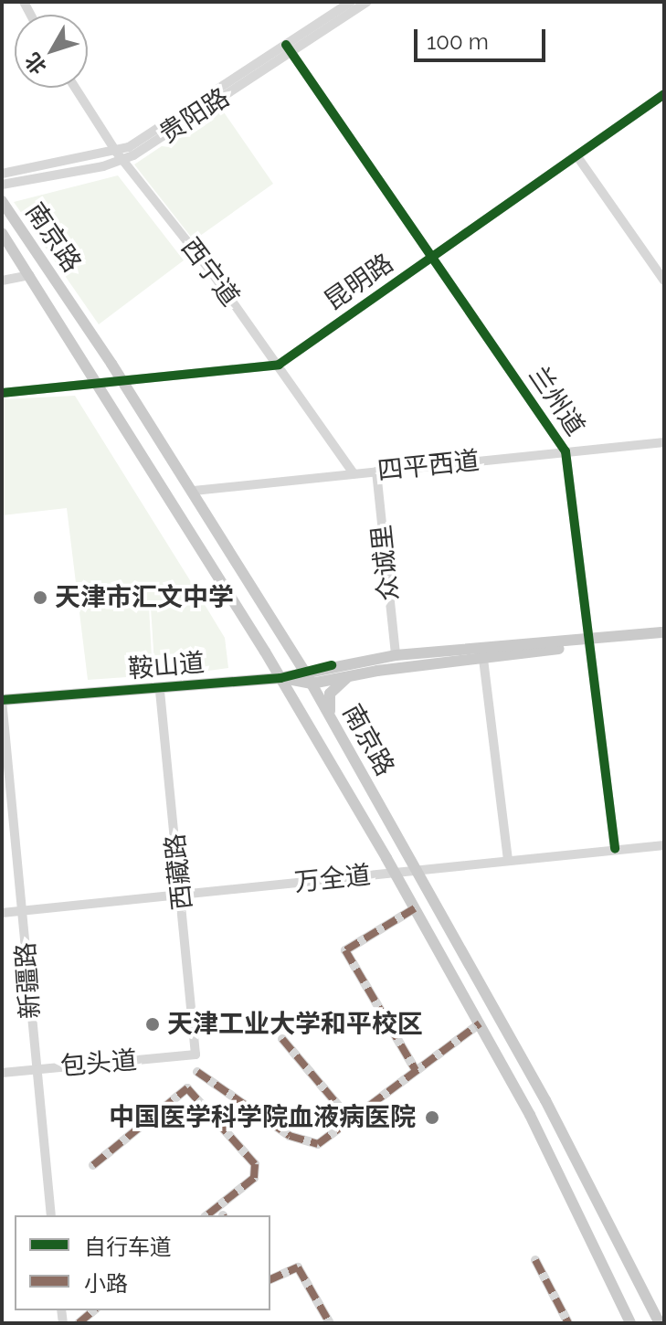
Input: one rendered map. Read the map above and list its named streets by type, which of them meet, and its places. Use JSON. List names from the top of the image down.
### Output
{
  "streets": {
    "main road": ["南京路", "鞍山道"],
    "street": [
      "贵阳路",
      "西宁道",
      "昆明路",
      "兰州道",
      "四平西道",
      "众诚里",
      "西藏路",
      "万全道",
      "新疆路",
      "包头道"
    ]
  },
  "crossings": [
    ["贵阳路", "西宁道"],
    ["贵阳路", "兰州道"],
    ["南京路", "昆明路"],
    ["南京路", "四平西道"],
    ["南京路", "鞍山道"],
    ["南京路", "万全道"],
    ["西宁道", "昆明路"],
    ["西宁道", "四平西道"],
    ["昆明路", "兰州道"],
    ["兰州道", "四平西道"],
    ["兰州道", "鞍山道"],
    ["兰州道", "万全道"],
    ["四平西道", "众诚里"],
    ["众诚里", "鞍山道"],
    ["鞍山道", "西藏路"],
    ["鞍山道", "新疆路"],
    ["西藏路", "万全道"],
    ["西藏路", "包头道"],
    ["万全道", "新疆路"],
    ["新疆路", "包头道"]
  ],
  "places": ["天津市汇文中学", "天津工业大学和平校区", "中国医学科学院血液病医院"],
  "legend": ["自行车道", "小路"],
  "scale_bar": "100 m",
  "north": "bottom left"
}
